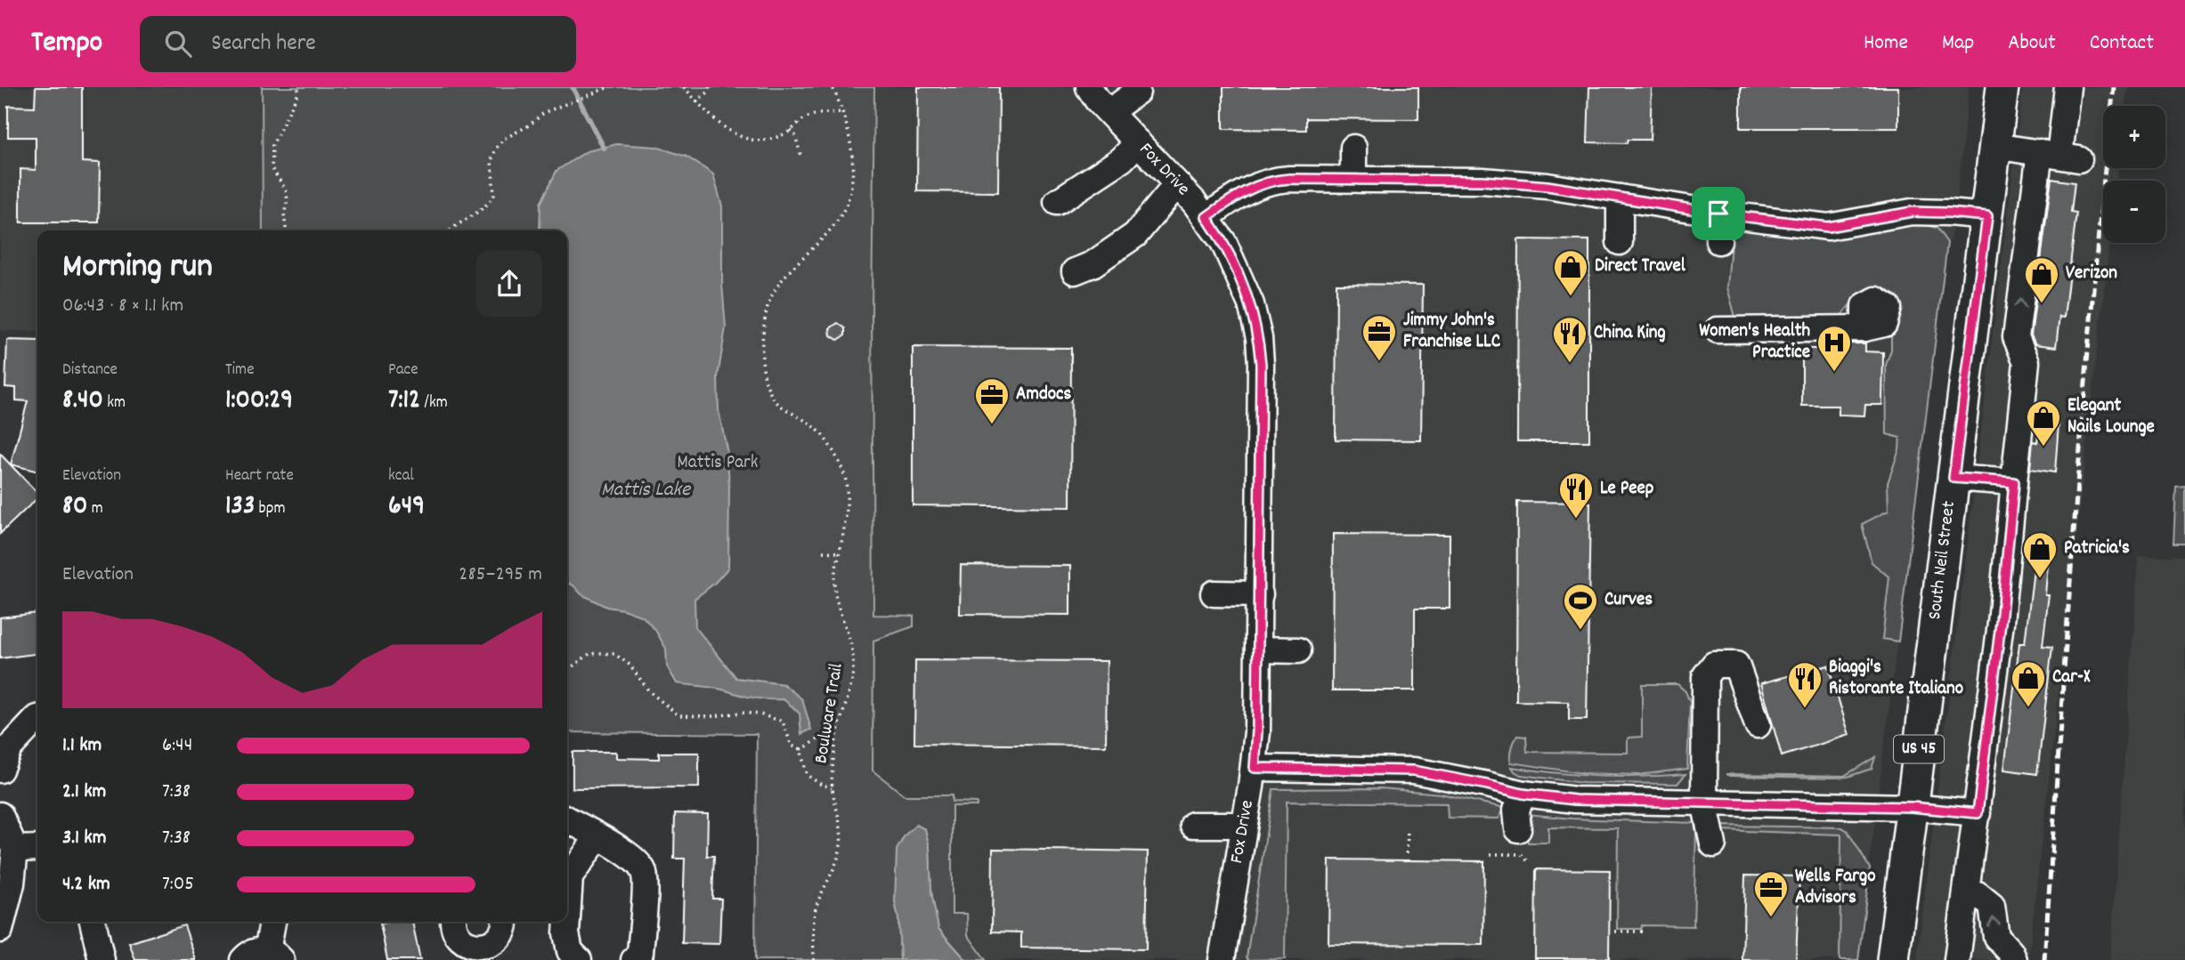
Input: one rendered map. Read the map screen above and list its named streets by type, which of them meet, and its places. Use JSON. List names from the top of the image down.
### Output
{
  "streets": {
    "main road": ["South Neil Street", "US 45"],
    "street": ["Fox Drive"],
    "path": ["Boulware Trail"]
  },
  "water": ["Mattis Lake"],
  "parks": ["Mattis Park"],
  "places": {
    "shop": [
      "Direct Travel",
      "Verizon",
      "Elegant Nails Lounge",
      "Patricia's",
      "Car-X"
    ],
    "office": ["Jimmy John's Franchise LLC", "Amdocs", "Wells Fargo Advisors"],
    "restaurant": ["China King", "Le Peep", "Biaggi's Ristorante Italiano"],
    "hospital": ["Women's Health Practice"],
    "sports": ["Curves"]
  },
  "page": {
    "header": "Tempo",
    "search": "Search here",
    "nav": [
      "Home",
      "Map",
      "About",
      "Contact"
    ],
    "map_buttons": ["+", "−"],
    "heading": ["Morning run", "06:43 · 8 × 1.1 km"],
    "stats": [
      ["Distance", "8.40 km"],
      ["Time", "1:00:29"],
      ["Pace", "7:12 /km"],
      ["Elevation", "80 m"],
      ["Heart rate", "133 bpm"],
      ["kcal", "649"]
    ],
    "chart": ["Elevation", "285–295 m"],
    "list": [
      {
        "name": "1.1 km",
        "note": "6:44"
      },
      {
        "name": "2.1 km",
        "note": "7:38"
      },
      {
        "name": "3.1 km",
        "note": "7:38"
      },
      {
        "name": "4.2 km",
        "note": "7:05"
      }
    ]
  }
}
